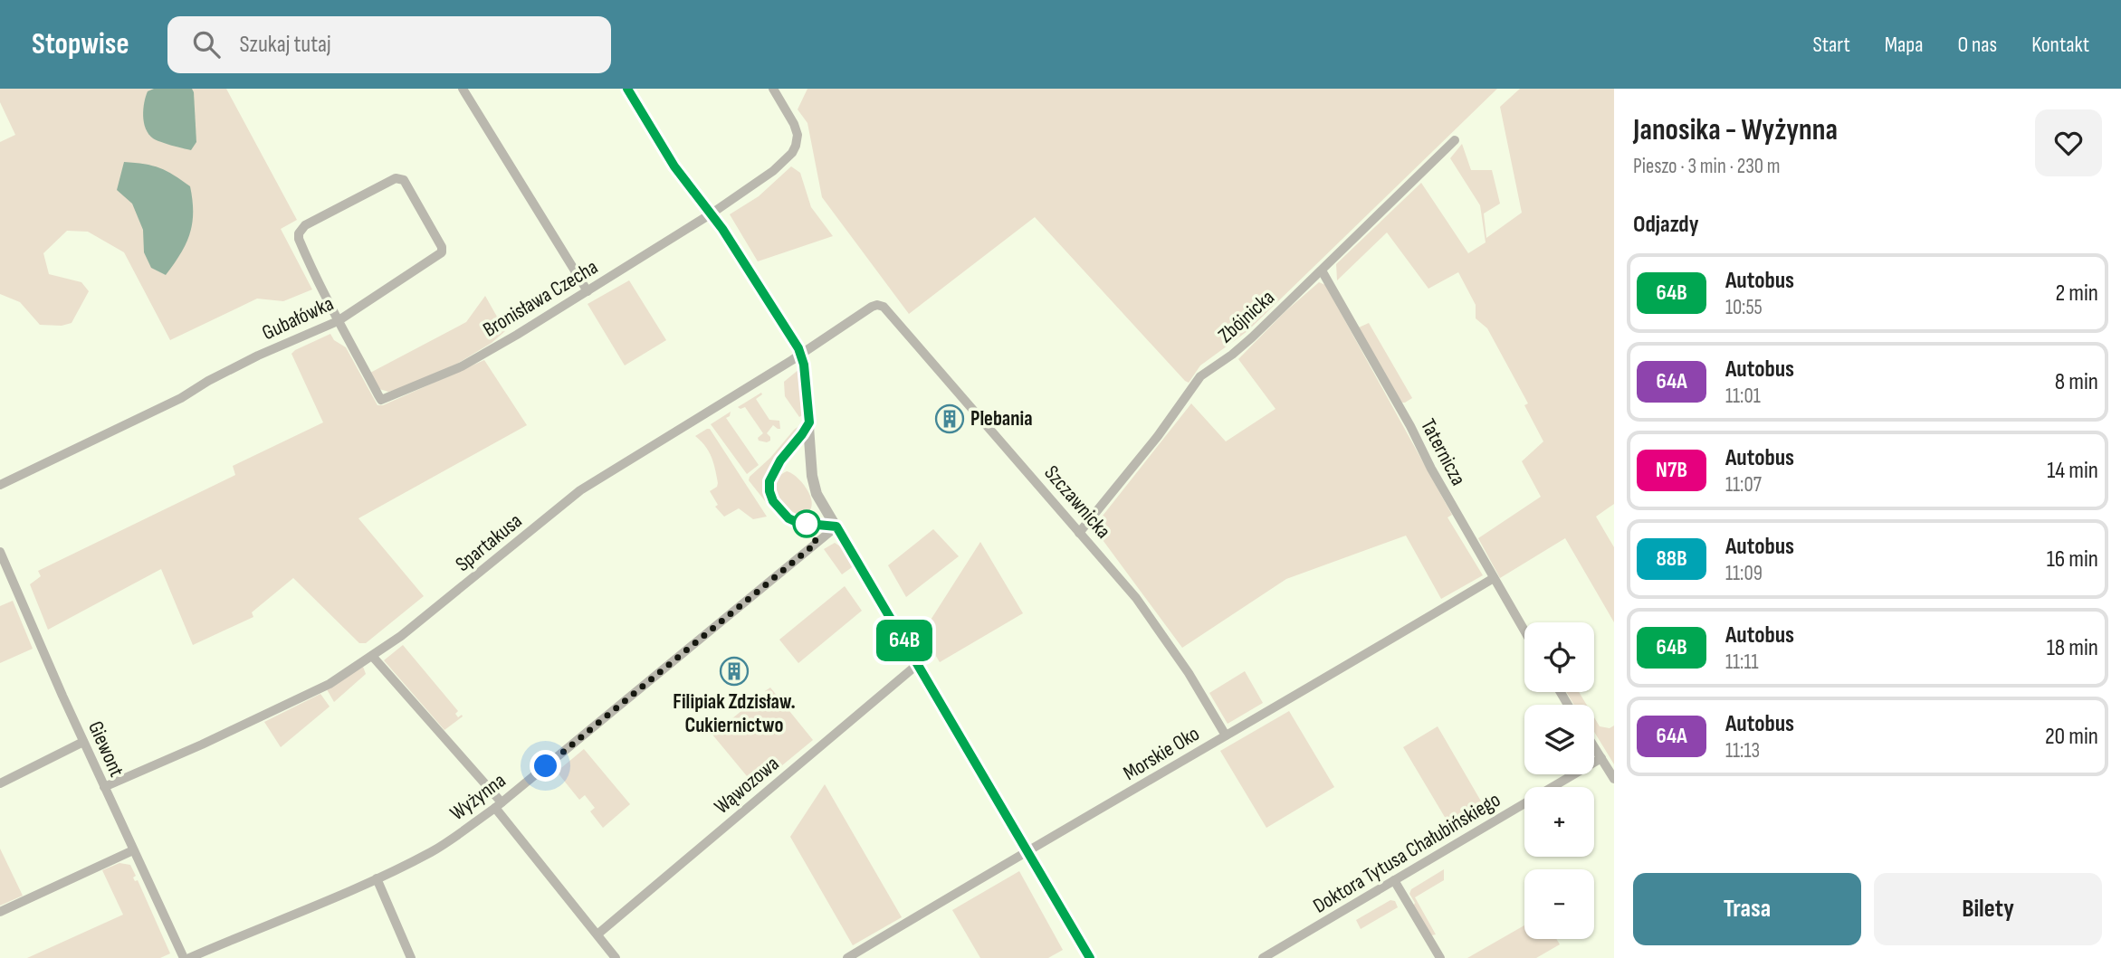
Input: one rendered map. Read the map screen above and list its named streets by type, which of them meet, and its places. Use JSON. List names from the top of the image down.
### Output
{
  "streets": {
    "street": [
      "Bronisława Czecha",
      "Zbójnicka",
      "Gubałówka",
      "Taternicza",
      "Szczawnicka",
      "Spartakusa",
      "Giewont",
      "Morskie Oko",
      "Wąwozowa",
      "Wyżynna",
      "Doktora Tytusa Chałubińskiego"
    ]
  },
  "crossings": [
    ["Bronisława Czecha", "Gubałówka"],
    ["Zbójnicka", "Taternicza"],
    ["Zbójnicka", "Szczawnicka"],
    ["Taternicza", "Morskie Oko"],
    ["Szczawnicka", "Spartakusa"],
    ["Szczawnicka", "Morskie Oko"],
    ["Spartakusa", "Giewont"]
  ],
  "places": {
    "building": ["Plebania", "Filipiak Zdzisław. Cukiernictwo"]
  },
  "lines": ["bus line 64B"],
  "page": {
    "header": "Stopwise",
    "search": "Szukaj tutaj",
    "nav": [
      "Start",
      "Mapa",
      "O nas",
      "Kontakt"
    ],
    "on_map": "64B",
    "heading": [
      ["Janosika - Wyżynna", "Pieszo · 3 min · 230 m"],
      "Odjazdy"
    ],
    "list": [
      {
        "mark": "64B",
        "name": "Autobus",
        "note": "10:55",
        "value": "2 min"
      },
      {
        "mark": "64A",
        "name": "Autobus",
        "note": "11:01",
        "value": "8 min"
      },
      {
        "mark": "N7B",
        "name": "Autobus",
        "note": "11:07",
        "value": "14 min"
      },
      {
        "mark": "88B",
        "name": "Autobus",
        "note": "11:09",
        "value": "16 min"
      },
      {
        "mark": "64B",
        "name": "Autobus",
        "note": "11:11",
        "value": "18 min"
      },
      {
        "mark": "64A",
        "name": "Autobus",
        "note": "11:13",
        "value": "20 min"
      }
    ],
    "map_buttons": ["+", "−"],
    "buttons": ["Trasa", "Bilety"]
  }
}
